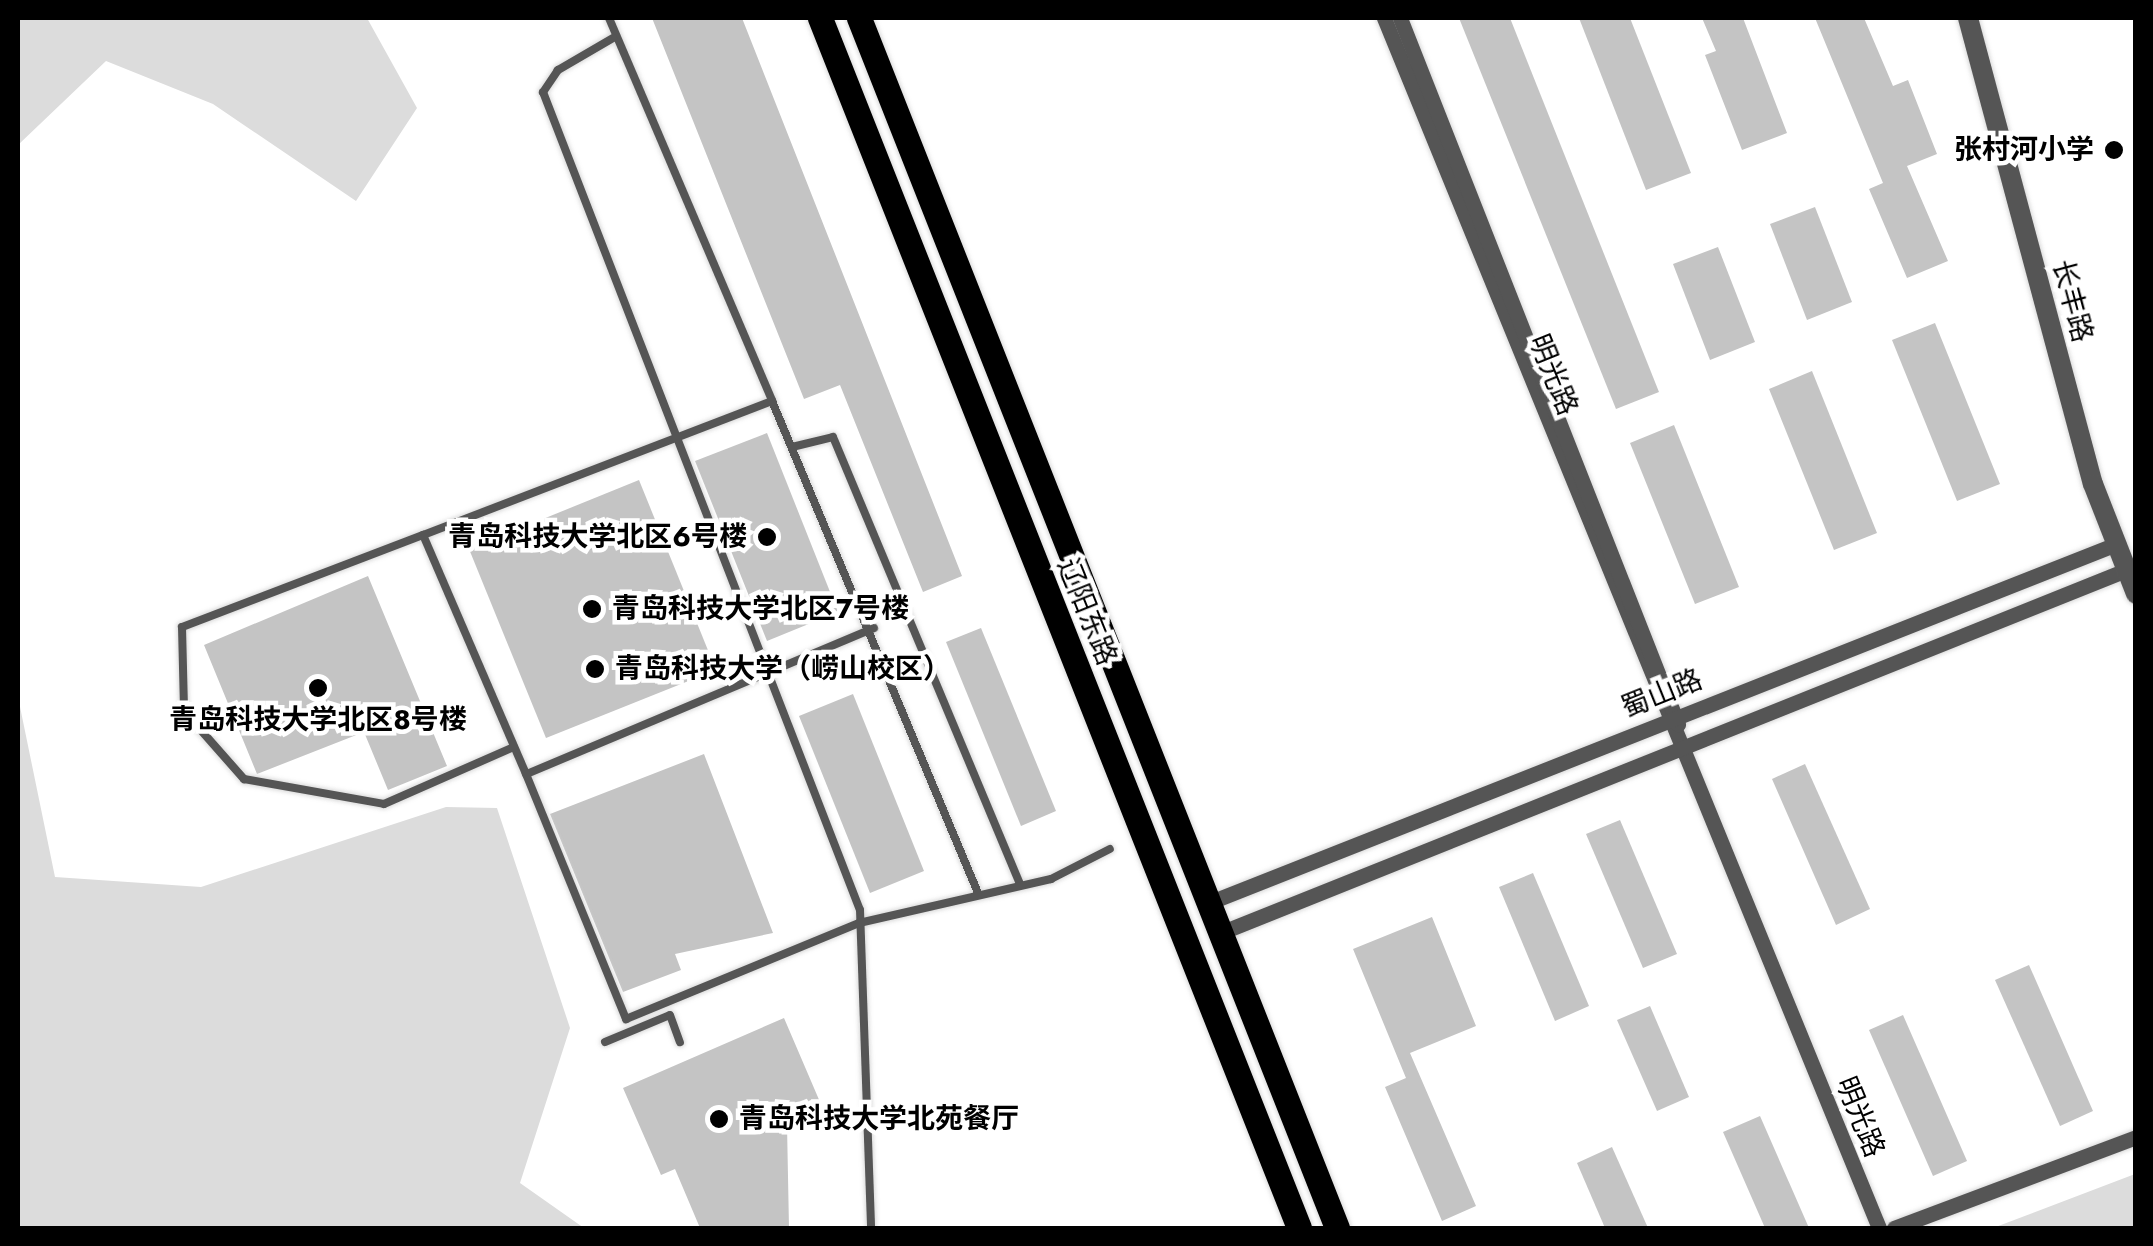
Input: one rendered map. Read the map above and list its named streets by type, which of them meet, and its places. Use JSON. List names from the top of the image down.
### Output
{
  "streets": {
    "main road": ["辽阳东路"],
    "street": ["长丰路", "明光路", "蜀山路"]
  },
  "crossings": [
    ["长丰路", "蜀山路"],
    ["明光路", "蜀山路"],
    ["辽阳东路", "蜀山路"]
  ],
  "places": [
    "张村河小学",
    "青岛科技大学北区6号楼",
    "青岛科技大学北区7号楼",
    "青岛科技大学（崂山校区）",
    "青岛科技大学北区8号楼",
    "青岛科技大学北苑餐厅"
  ]
}
